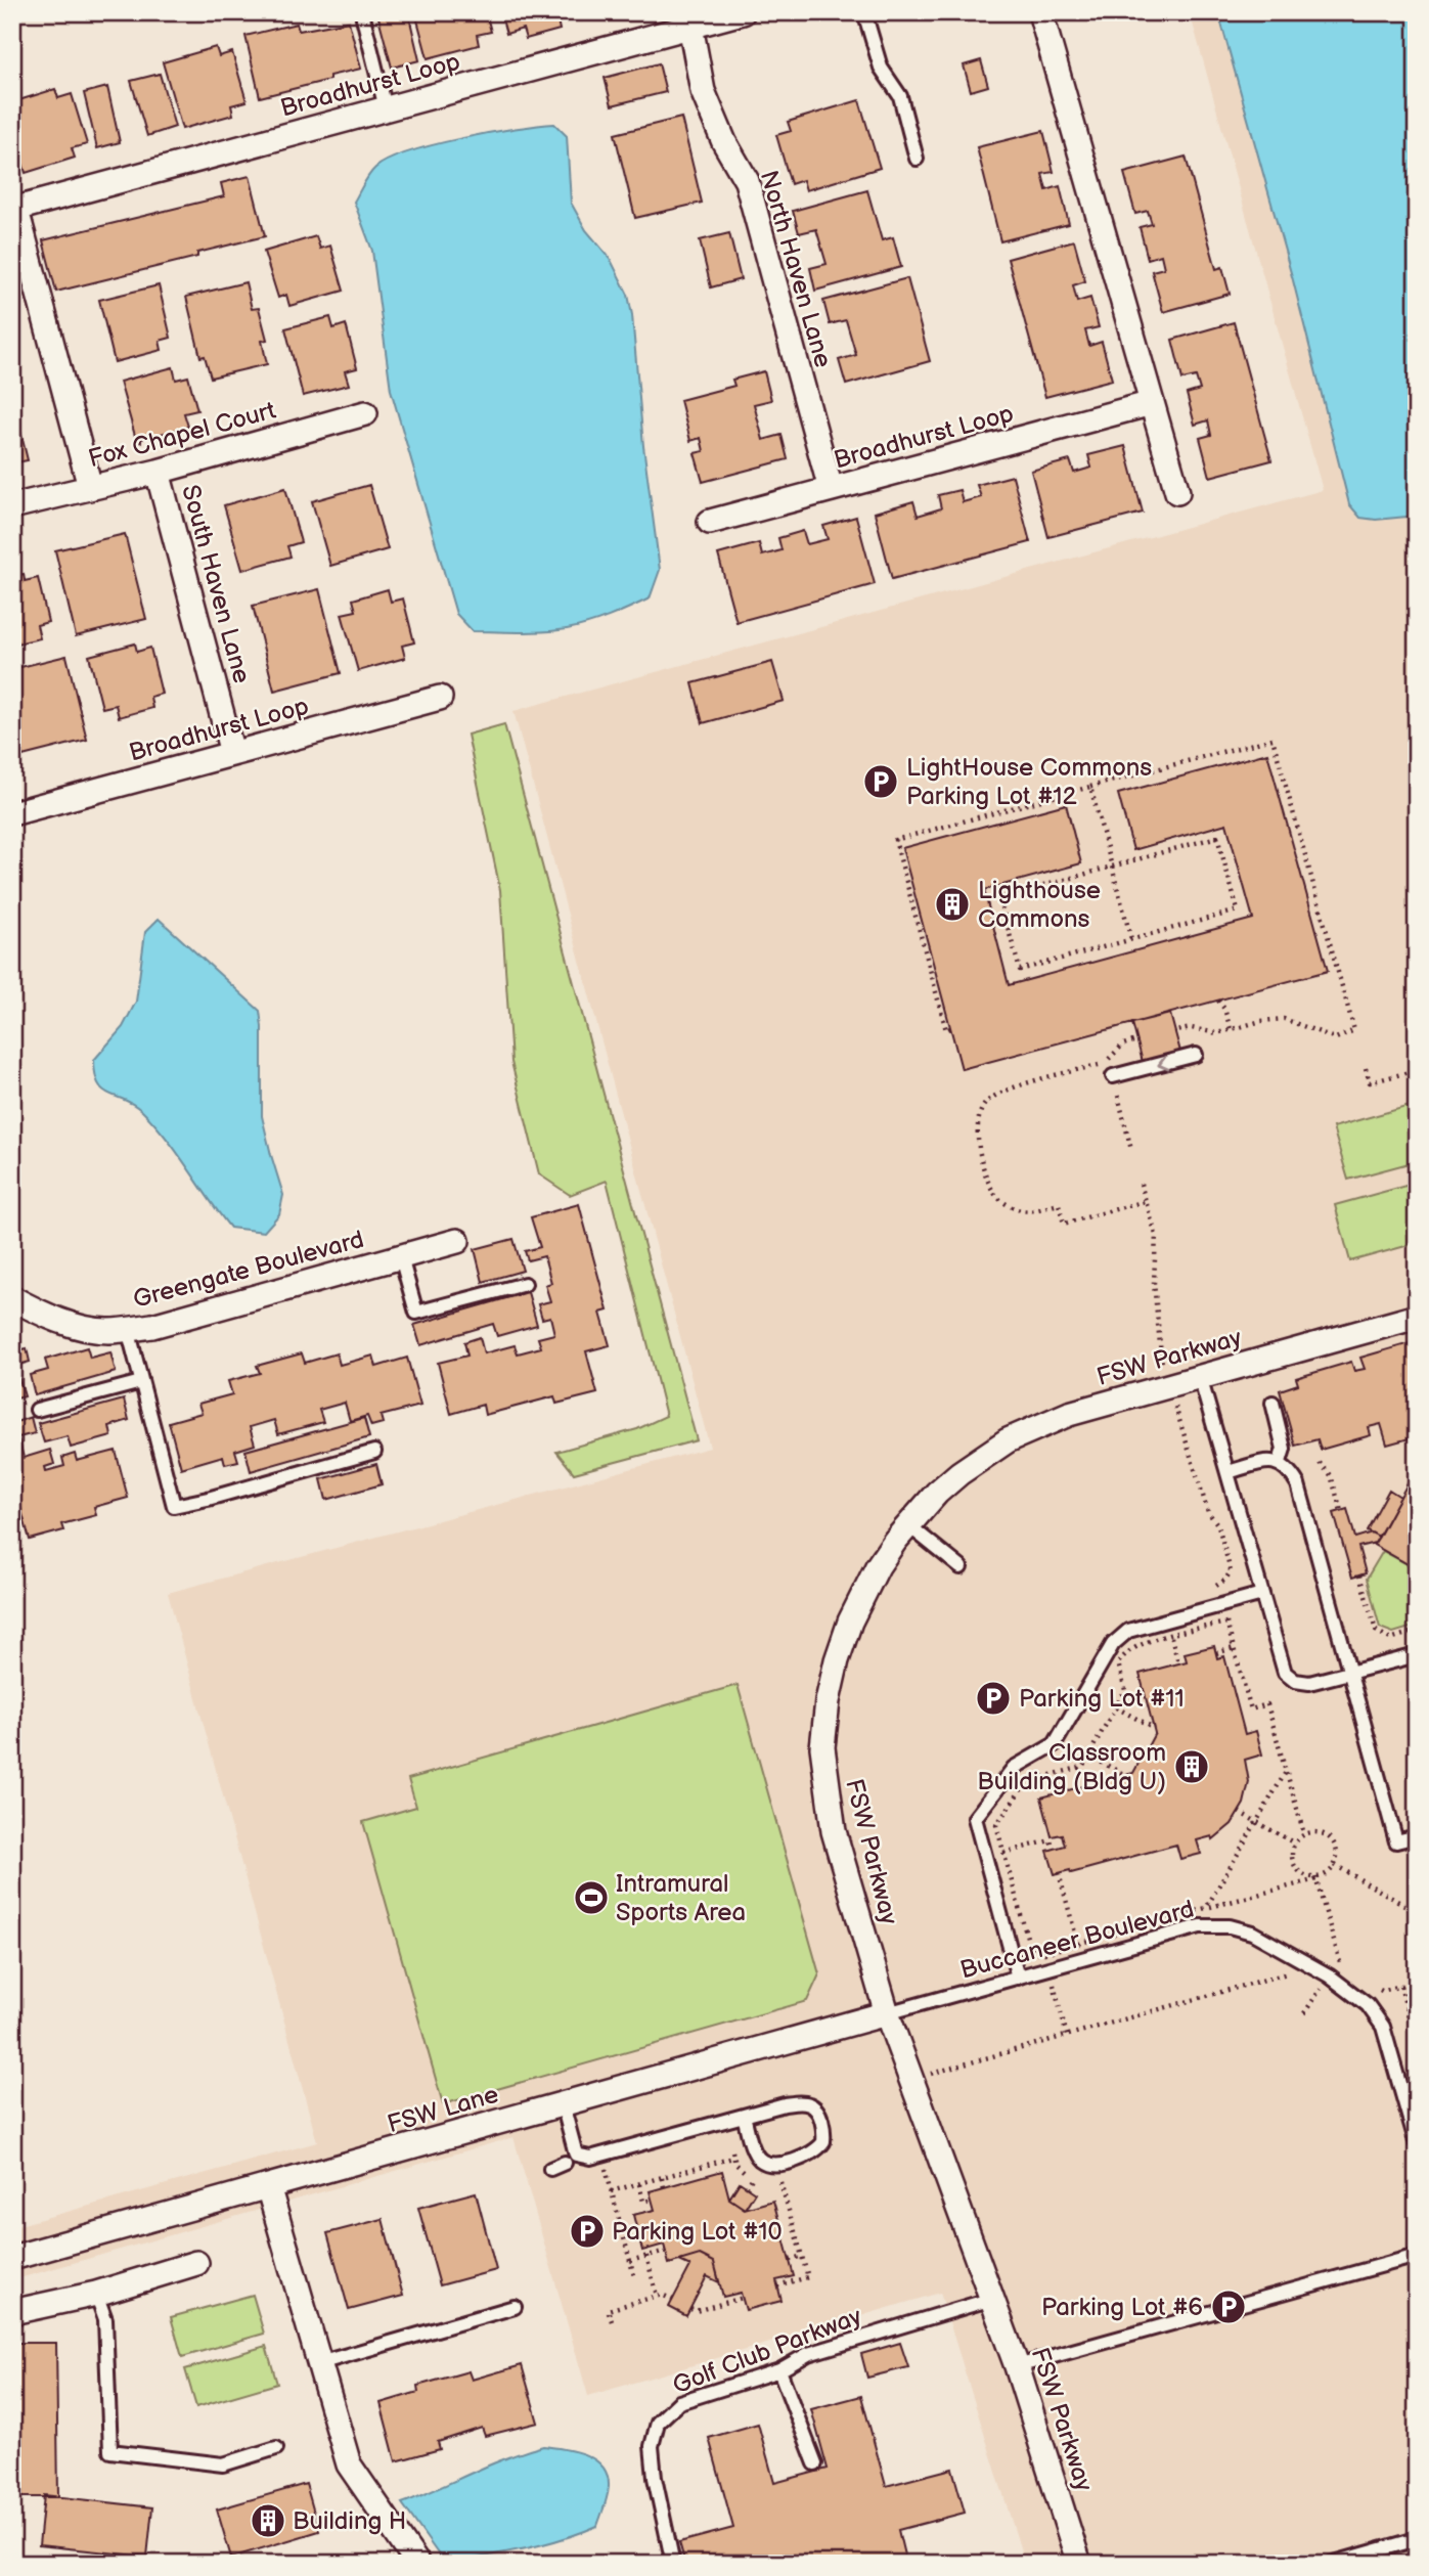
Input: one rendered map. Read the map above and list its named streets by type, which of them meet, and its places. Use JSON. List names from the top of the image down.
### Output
{
  "streets": {
    "street": [
      "Broadhurst Loop",
      "North Haven Lane",
      "Fox Chapel Court",
      "South Haven Lane",
      "Greengate Boulevard",
      "FSW Parkway",
      "FSW Lane"
    ],
    "lane": ["Buccaneer Boulevard", "Golf Club Parkway"]
  },
  "crossings": [
    ["Broadhurst Loop", "North Haven Lane"],
    ["Broadhurst Loop", "South Haven Lane"],
    ["Fox Chapel Court", "South Haven Lane"],
    ["FSW Parkway", "Buccaneer Boulevard"],
    ["FSW Parkway", "FSW Lane"],
    ["FSW Parkway", "Golf Club Parkway"],
    ["Buccaneer Boulevard", "FSW Lane"]
  ],
  "places": {
    "parking": [
      "LightHouse Commons Parking Lot #12",
      "Parking Lot #11",
      "Parking Lot #10",
      "Parking Lot #6"
    ],
    "building": ["Lighthouse Commons", "Classroom Building (Bldg U)", "Building H"],
    "sports": ["Intramural Sports Area"]
  }
}
